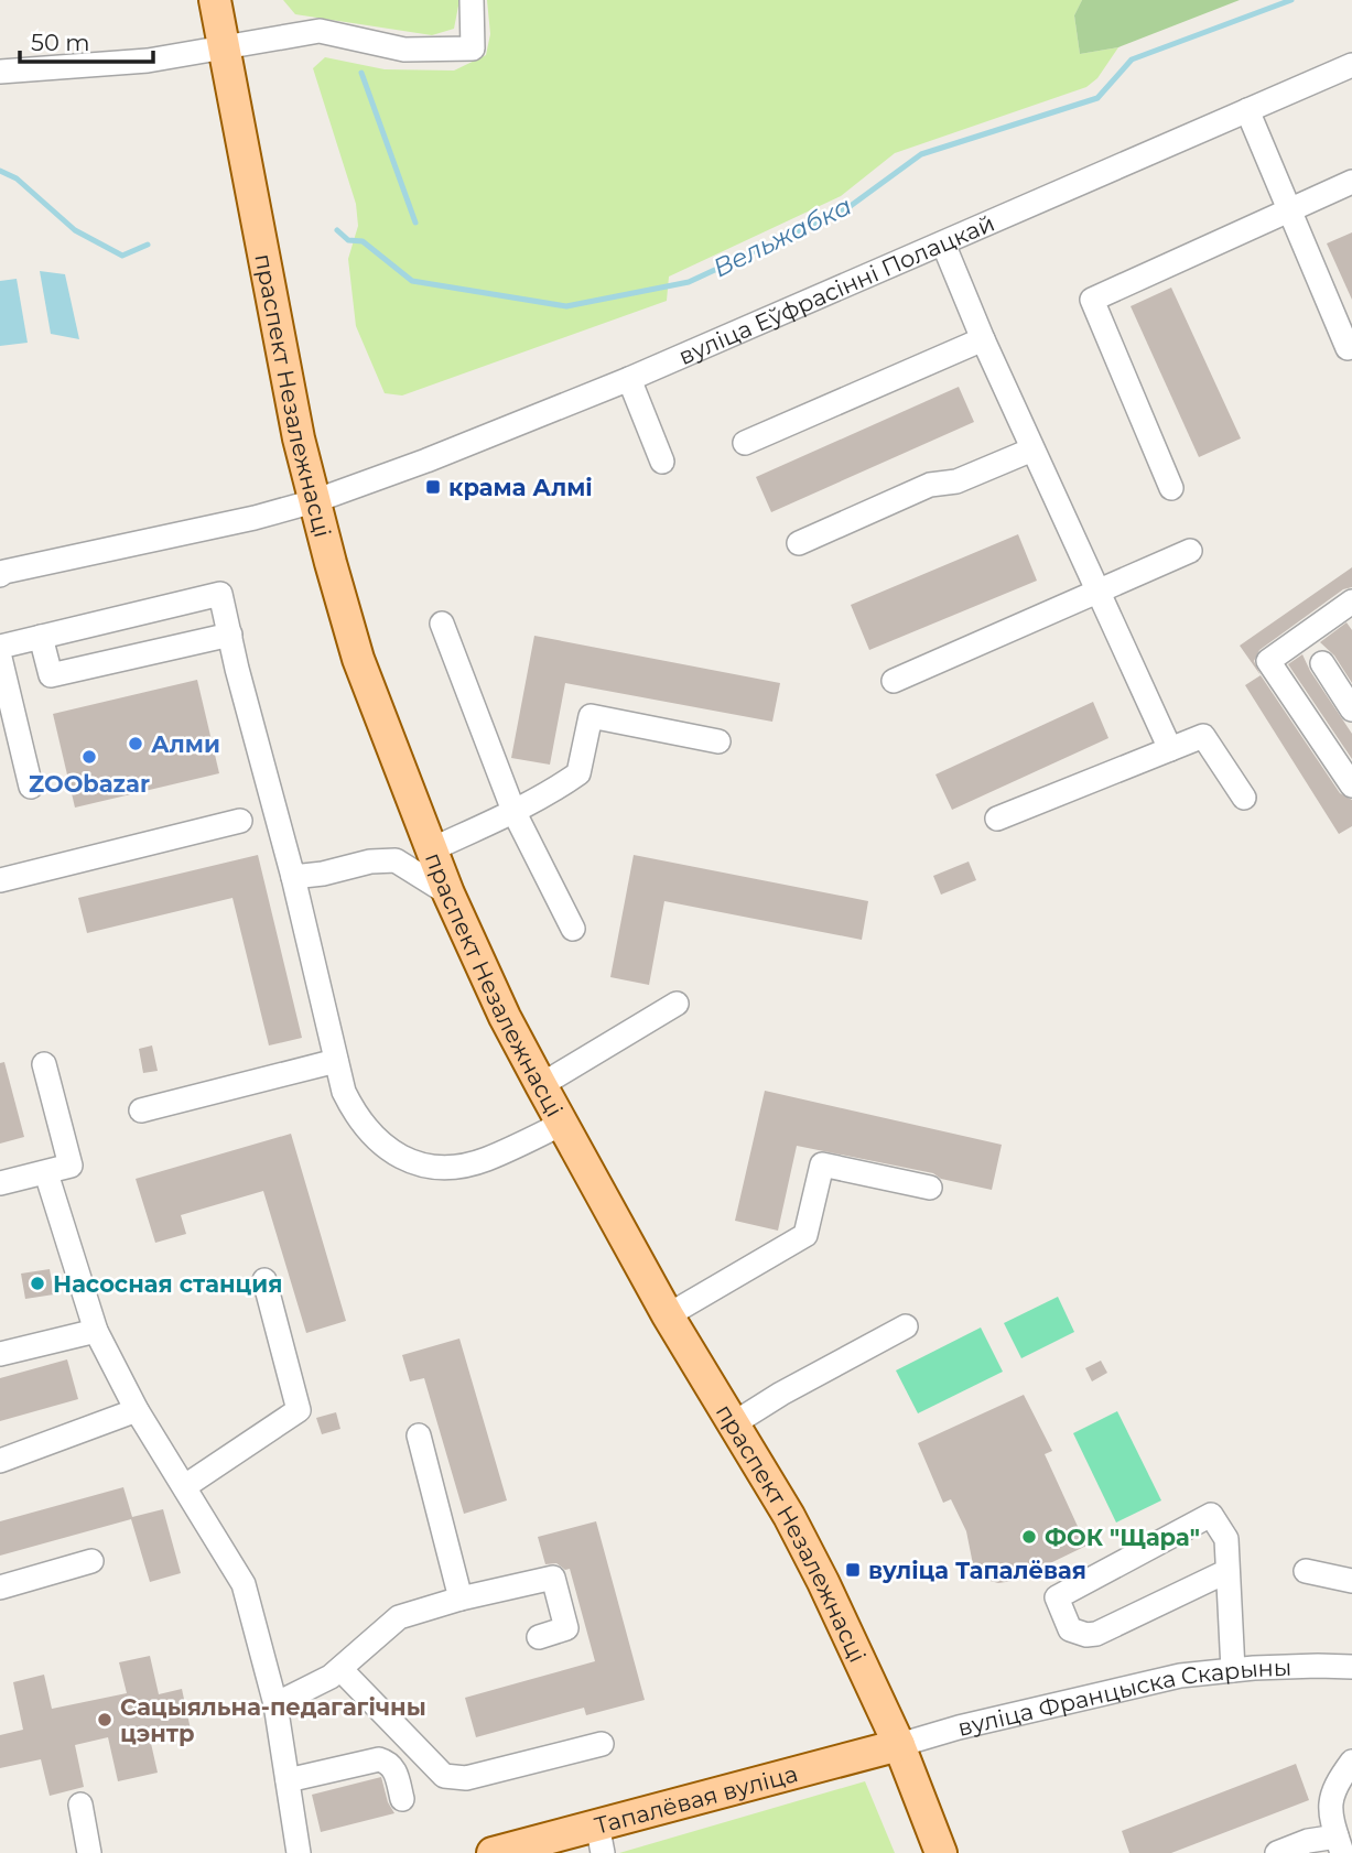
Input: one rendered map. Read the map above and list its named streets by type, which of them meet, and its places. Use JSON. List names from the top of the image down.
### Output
{
  "streets": {
    "main road": ["праспект Незалежнасці", "Тапалёвая вуліца"],
    "street": ["вуліца Еўфрасінні Полацкай", "вуліца Францыска Скарыны"]
  },
  "crossings": [
    ["вуліца Еўфрасінні Полацкай", "праспект Незалежнасці"],
    ["праспект Незалежнасці", "вуліца Францыска Скарыны"],
    ["праспект Незалежнасці", "Тапалёвая вуліца"],
    ["вуліца Францыска Скарыны", "Тапалёвая вуліца"]
  ],
  "water": ["Вельжабка"],
  "places": {
    "transit": ["крама Алмі", "вуліца Тапалёвая"],
    "other": [
      "Алми",
      "ZOObazar",
      "Насосная станция",
      "ФОК \"Щара\"",
      "Сацыяльна-педагагічны цэнтр"
    ]
  },
  "scale_bar": "50 m"
}
